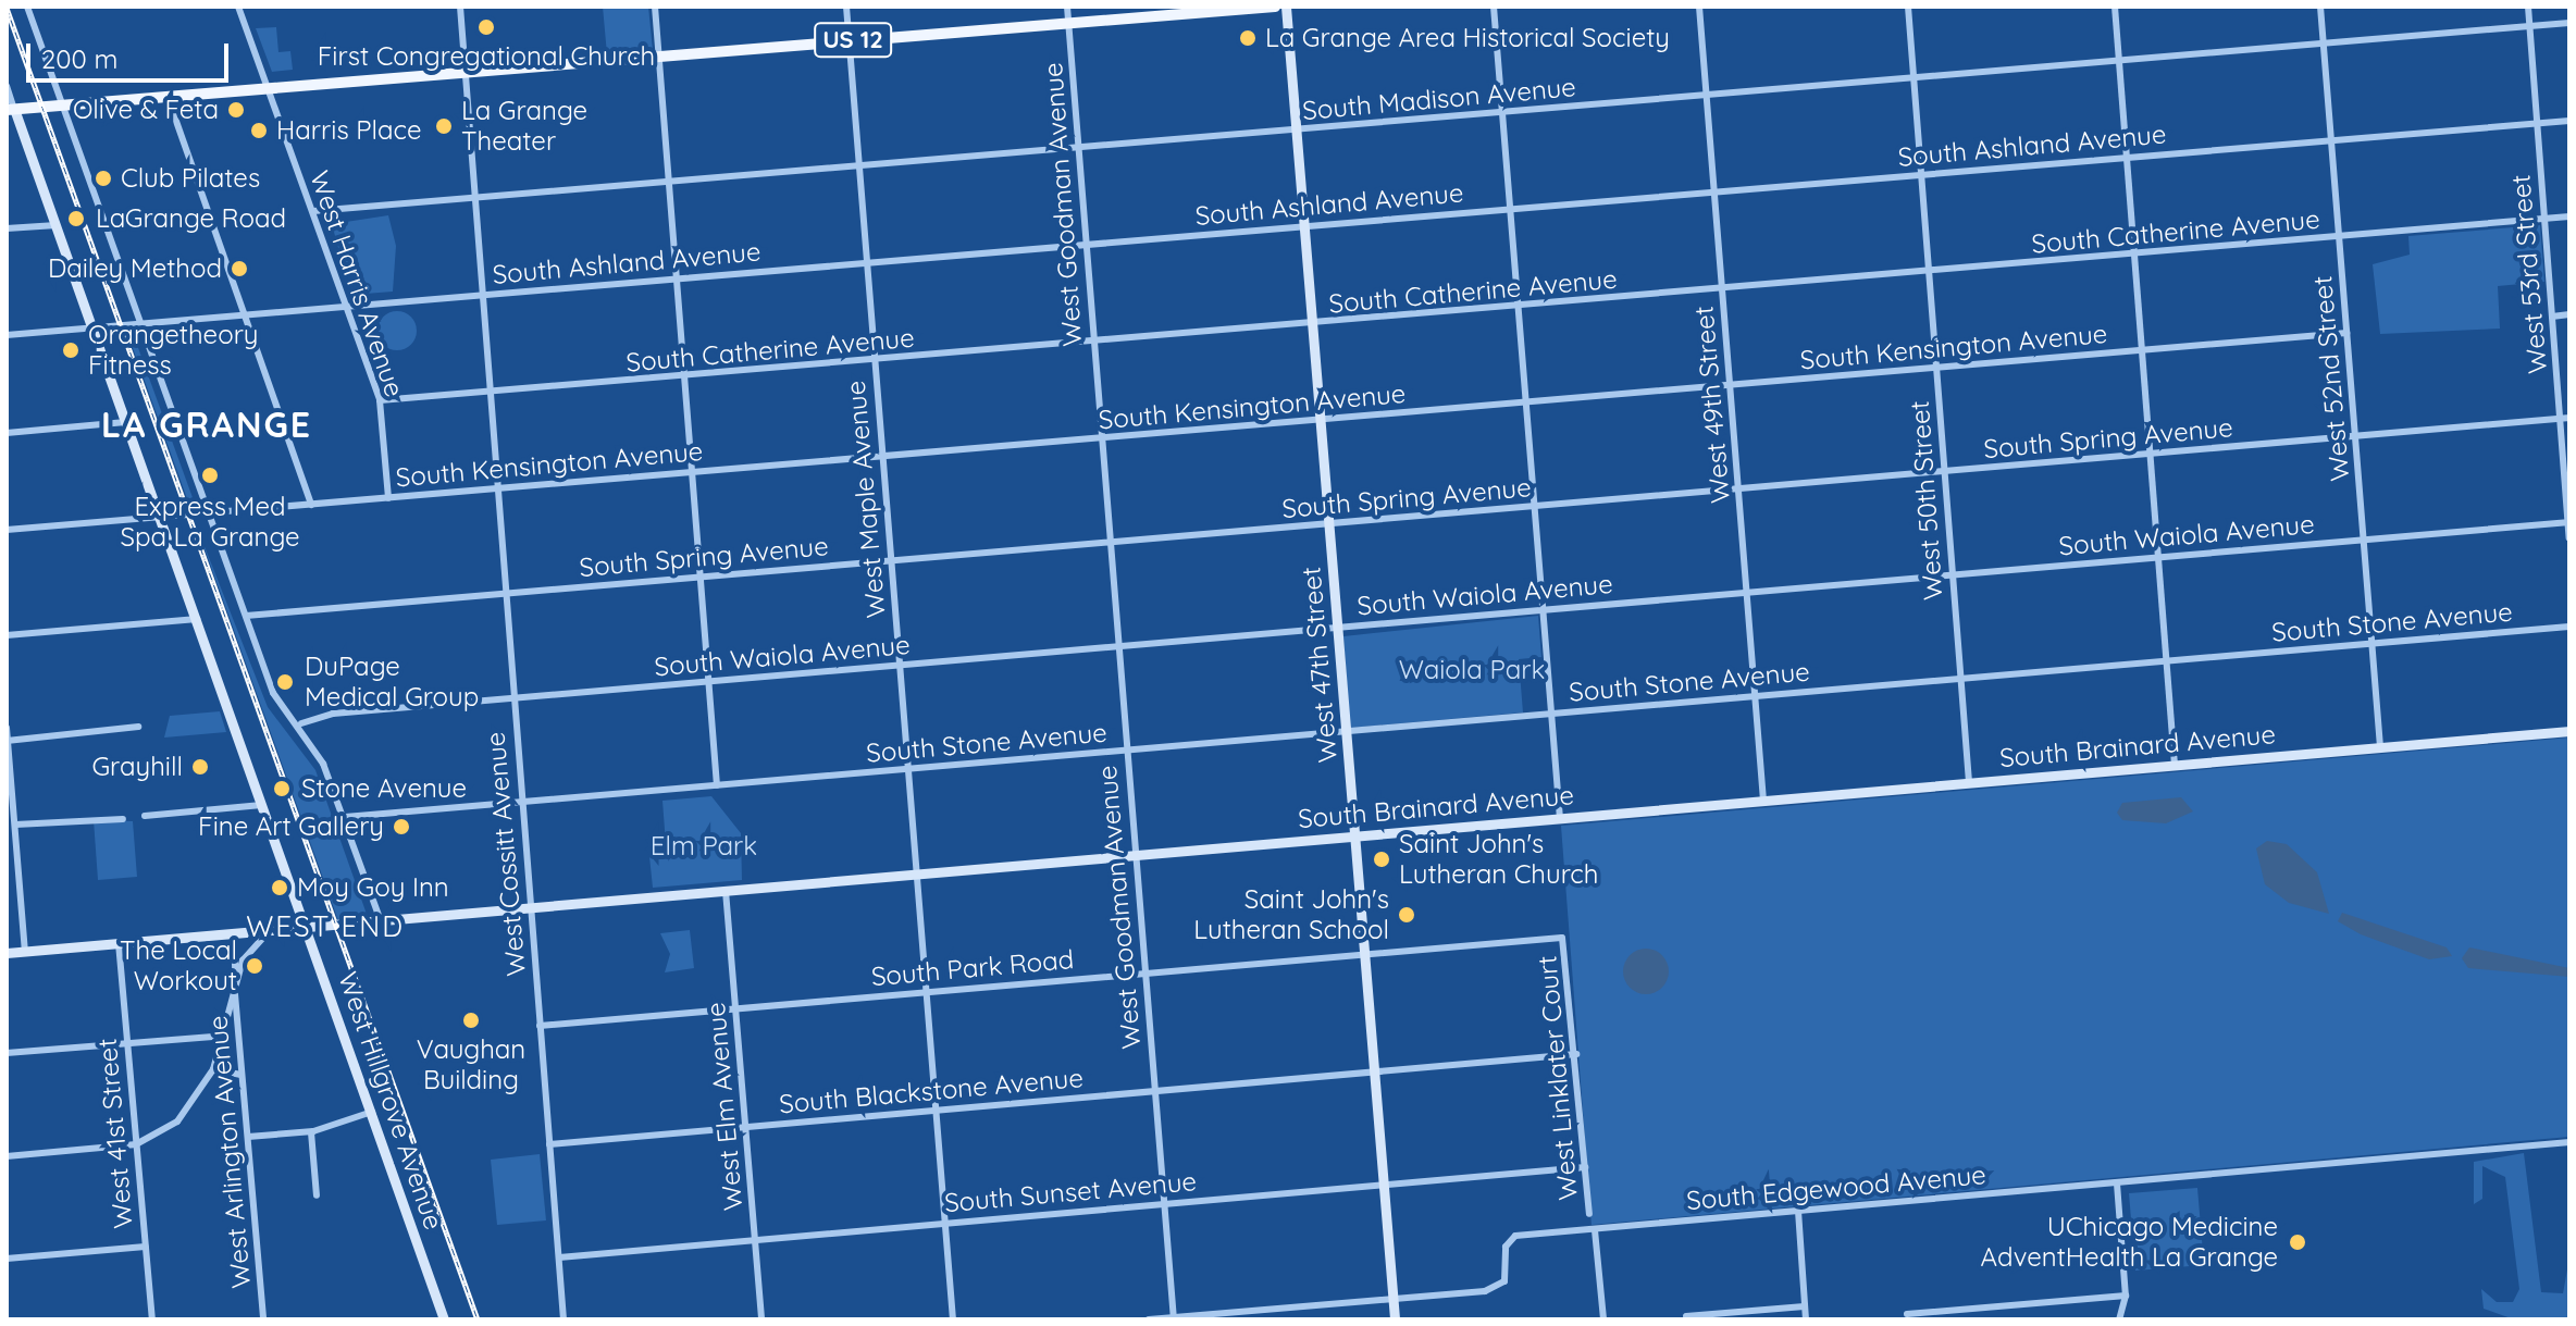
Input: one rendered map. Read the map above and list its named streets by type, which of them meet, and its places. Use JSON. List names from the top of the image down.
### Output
{
  "streets": {
    "main road": ["US 12"],
    "street": [
      "South Madison Avenue",
      "South Ashland Avenue",
      "West Goodman Avenue",
      "South Catherine Avenue",
      "West 53rd Street",
      "West Harris Avenue",
      "South Kensington Avenue",
      "West 52nd Street",
      "West 49th Street",
      "South Spring Avenue",
      "West Maple Avenue",
      "West 50th Street",
      "South Waiola Avenue",
      "South Stone Avenue",
      "West 47th Street",
      "South Brainard Avenue",
      "West Cossitt Avenue",
      "South Park Road",
      "West Linklater Court",
      "South Blackstone Avenue",
      "West Hillgrove Avenue",
      "West Elm Avenue",
      "West 41st Street",
      "West Arlington Avenue",
      "South Edgewood Avenue",
      "South Sunset Avenue"
    ]
  },
  "crossings": [
    ["US 12", "West Goodman Avenue"],
    ["US 12", "West Harris Avenue"],
    ["US 12", "West Maple Avenue"],
    ["US 12", "West Cossitt Avenue"],
    ["US 12", "West Hillgrove Avenue"],
    ["South Madison Avenue", "West Goodman Avenue"],
    ["South Madison Avenue", "West 53rd Street"],
    ["South Madison Avenue", "West Harris Avenue"],
    ["South Madison Avenue", "West 52nd Street"],
    ["South Madison Avenue", "West 49th Street"],
    ["South Madison Avenue", "West Maple Avenue"],
    ["South Madison Avenue", "West 50th Street"],
    ["South Madison Avenue", "West 47th Street"],
    ["South Madison Avenue", "West Cossitt Avenue"],
    ["South Ashland Avenue", "West Goodman Avenue"],
    ["South Ashland Avenue", "West 53rd Street"],
    ["South Ashland Avenue", "West Harris Avenue"],
    ["South Ashland Avenue", "West 52nd Street"],
    ["South Ashland Avenue", "West 49th Street"],
    ["South Ashland Avenue", "West Maple Avenue"],
    ["South Ashland Avenue", "West 50th Street"],
    ["South Ashland Avenue", "West 47th Street"],
    ["South Ashland Avenue", "West Cossitt Avenue"],
    ["South Ashland Avenue", "West Hillgrove Avenue"],
    ["West Goodman Avenue", "South Catherine Avenue"],
    ["West Goodman Avenue", "South Kensington Avenue"],
    ["West Goodman Avenue", "South Spring Avenue"],
    ["West Goodman Avenue", "South Waiola Avenue"],
    ["West Goodman Avenue", "South Stone Avenue"],
    ["West Goodman Avenue", "South Brainard Avenue"],
    ["West Goodman Avenue", "South Park Road"],
    ["West Goodman Avenue", "South Blackstone Avenue"],
    ["West Goodman Avenue", "South Edgewood Avenue"],
    ["West Goodman Avenue", "South Sunset Avenue"],
    ["South Catherine Avenue", "West 53rd Street"],
    ["South Catherine Avenue", "West Harris Avenue"],
    ["South Catherine Avenue", "West 52nd Street"],
    ["South Catherine Avenue", "West 49th Street"],
    ["South Catherine Avenue", "West Maple Avenue"],
    ["South Catherine Avenue", "West 50th Street"],
    ["South Catherine Avenue", "West 47th Street"],
    ["South Catherine Avenue", "West Cossitt Avenue"],
    ["West 53rd Street", "South Spring Avenue"],
    ["West 53rd Street", "South Waiola Avenue"],
    ["West Harris Avenue", "South Kensington Avenue"],
    ["South Kensington Avenue", "West 52nd Street"],
    ["South Kensington Avenue", "West 49th Street"],
    ["South Kensington Avenue", "West Maple Avenue"],
    ["South Kensington Avenue", "West 50th Street"],
    ["South Kensington Avenue", "West 47th Street"],
    ["South Kensington Avenue", "West Cossitt Avenue"],
    ["South Kensington Avenue", "West Hillgrove Avenue"],
    ["West 52nd Street", "South Spring Avenue"],
    ["West 52nd Street", "South Waiola Avenue"],
    ["West 52nd Street", "South Stone Avenue"],
    ["West 52nd Street", "South Brainard Avenue"],
    ["West 49th Street", "South Spring Avenue"],
    ["West 49th Street", "South Waiola Avenue"],
    ["West 49th Street", "South Stone Avenue"],
    ["West 49th Street", "South Brainard Avenue"],
    ["South Spring Avenue", "West Maple Avenue"],
    ["South Spring Avenue", "West 50th Street"],
    ["South Spring Avenue", "West 47th Street"],
    ["South Spring Avenue", "West Cossitt Avenue"],
    ["West Maple Avenue", "South Waiola Avenue"],
    ["West Maple Avenue", "South Stone Avenue"],
    ["West Maple Avenue", "South Brainard Avenue"],
    ["West Maple Avenue", "South Park Road"],
    ["West Maple Avenue", "South Blackstone Avenue"],
    ["West Maple Avenue", "South Sunset Avenue"],
    ["West 50th Street", "South Waiola Avenue"],
    ["West 50th Street", "South Stone Avenue"],
    ["West 50th Street", "South Brainard Avenue"],
    ["South Waiola Avenue", "West 47th Street"],
    ["South Waiola Avenue", "West Cossitt Avenue"],
    ["South Stone Avenue", "West 47th Street"],
    ["South Stone Avenue", "West Cossitt Avenue"],
    ["West 47th Street", "South Brainard Avenue"],
    ["West 47th Street", "South Park Road"],
    ["West 47th Street", "South Blackstone Avenue"],
    ["West 47th Street", "South Edgewood Avenue"],
    ["West 47th Street", "South Sunset Avenue"],
    ["South Brainard Avenue", "West Cossitt Avenue"],
    ["South Brainard Avenue", "West Hillgrove Avenue"],
    ["South Brainard Avenue", "West Elm Avenue"],
    ["South Brainard Avenue", "West 41st Street"],
    ["South Brainard Avenue", "West Arlington Avenue"],
    ["West Cossitt Avenue", "South Park Road"],
    ["West Cossitt Avenue", "South Blackstone Avenue"],
    ["West Cossitt Avenue", "South Sunset Avenue"],
    ["South Park Road", "West Linklater Court"],
    ["South Park Road", "West Elm Avenue"],
    ["West Linklater Court", "South Blackstone Avenue"],
    ["West Linklater Court", "South Sunset Avenue"],
    ["South Blackstone Avenue", "West Elm Avenue"],
    ["West Elm Avenue", "South Sunset Avenue"]
  ],
  "districts": ["LA GRANGE", "WEST END"],
  "parks": ["Waiola Park", "Elm Park"],
  "places": [
    "First Congregational Church",
    "La Grange Area Historical Society",
    "Olive & Feta",
    "La Grange Theater",
    "Harris Place",
    "Club Pilates",
    "LaGrange Road",
    "Dailey Method",
    "Orangetheory Fitness",
    "Express Med Spa La Grange",
    "DuPage Medical Group",
    "Grayhill",
    "Stone Avenue",
    "Fine Art Gallery",
    "Saint John's Lutheran Church",
    "Moy Goy Inn",
    "Saint John's Lutheran School",
    "The Local Workout",
    "Vaughan Building",
    "UChicago Medicine AdventHealth La Grange"
  ],
  "scale_bar": "200 m"
}
